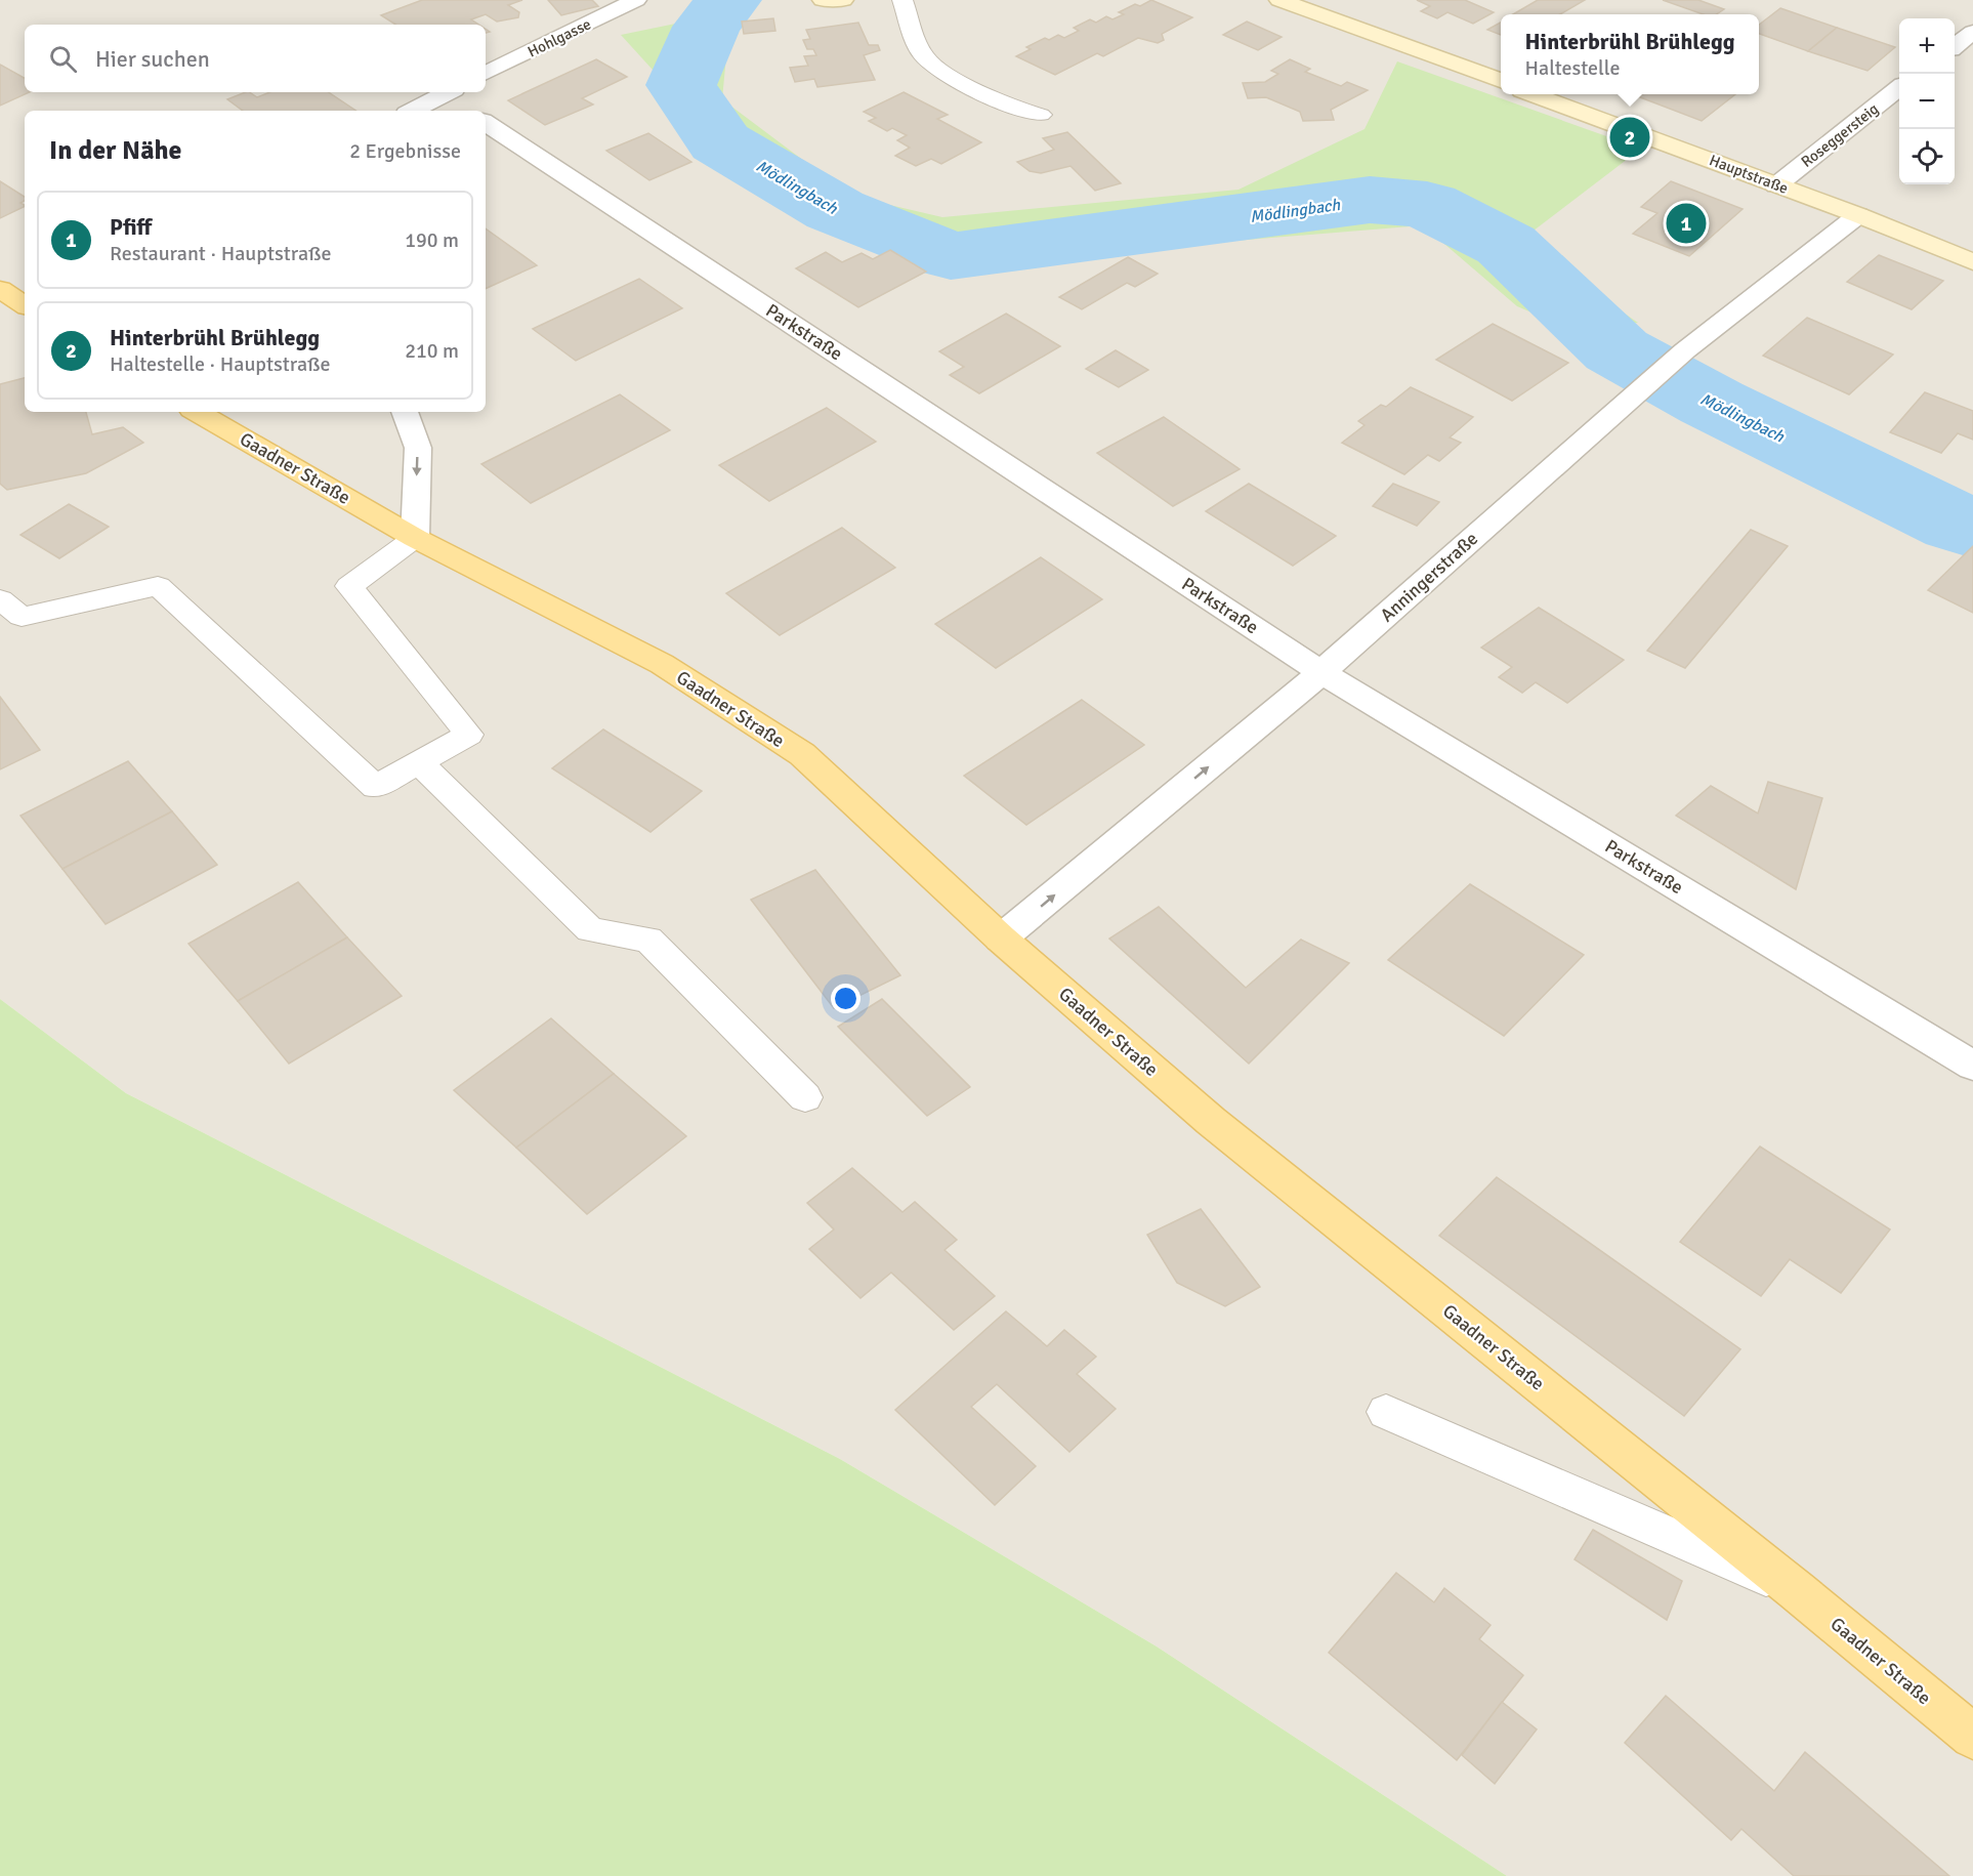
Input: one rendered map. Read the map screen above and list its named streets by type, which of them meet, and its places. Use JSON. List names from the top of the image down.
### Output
{
  "streets": {
    "main road": ["Hauptstraße", "Gaadner Straße"],
    "street": [
      "Hohlgasse",
      "Roseggersteig",
      "Parkstraße",
      "Anningerstraße"
    ]
  },
  "crossings": [
    ["Roseggersteig", "Hauptstraße"],
    ["Hauptstraße", "Anningerstraße"],
    ["Parkstraße", "Anningerstraße"],
    ["Gaadner Straße", "Anningerstraße"]
  ],
  "one_way": ["Anningerstraße"],
  "water": ["Mödlingbach"],
  "page": {
    "popup": ["Hinterbrühl Brühlegg", "Haltestelle"],
    "map_buttons": ["+", "−"],
    "search": "Hier suchen",
    "heading": ["In der Nähe", "2 Ergebnisse"],
    "pins": ["2", "1"],
    "list": [
      {
        "mark": "1",
        "name": "Pfiff",
        "note": "Restaurant · Hauptstraße",
        "value": "190 m"
      },
      {
        "mark": "2",
        "name": "Hinterbrühl Brühlegg",
        "note": "Haltestelle · Hauptstraße",
        "value": "210 m"
      }
    ]
  }
}
